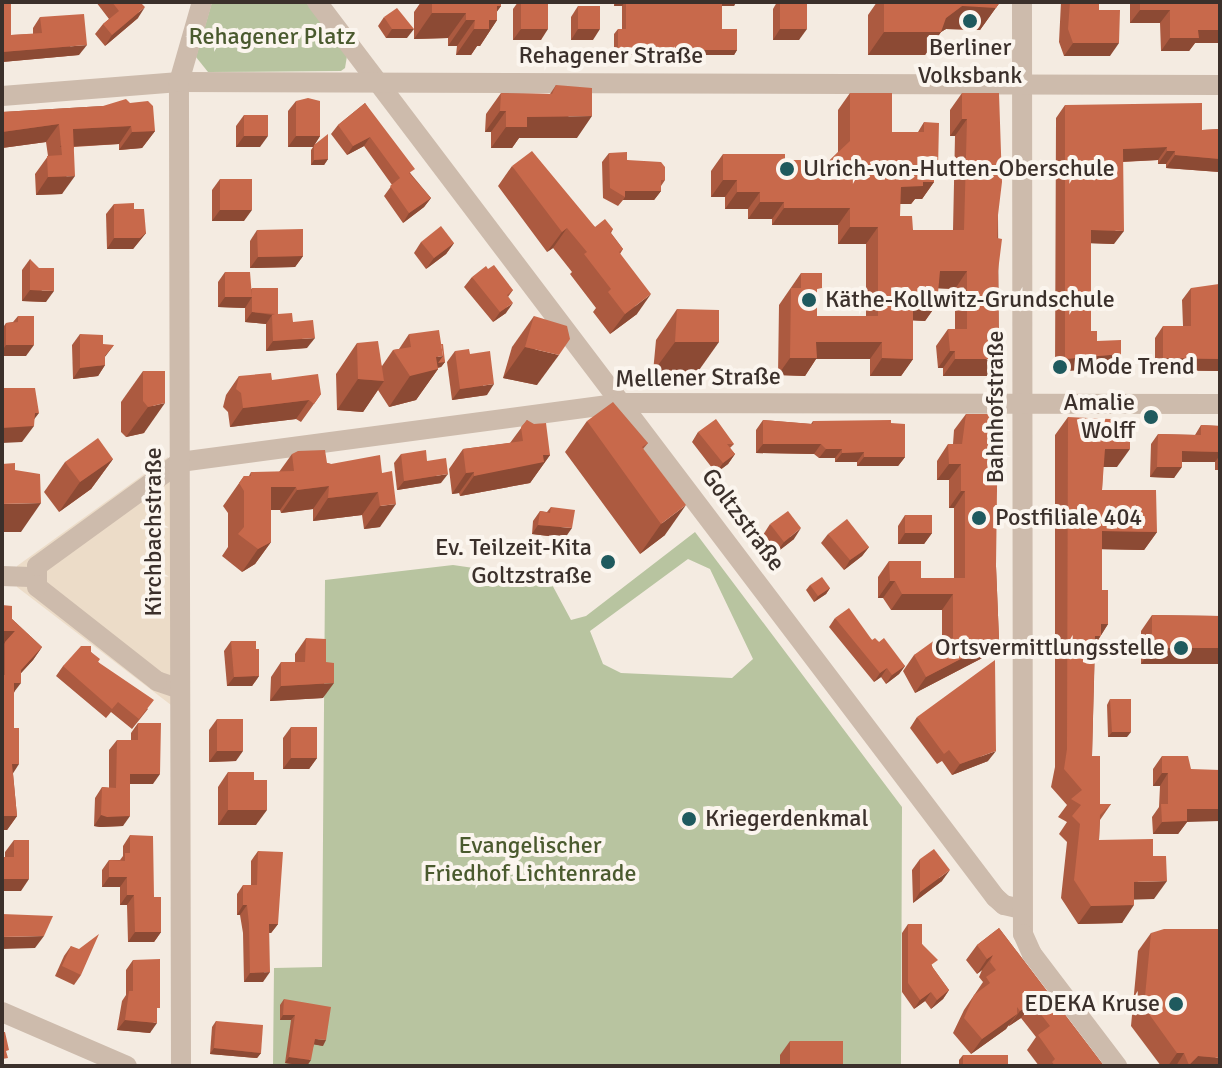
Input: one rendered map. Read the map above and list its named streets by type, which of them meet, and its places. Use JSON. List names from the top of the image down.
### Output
{
  "streets": {
    "street": [
      "Rehagener Straße",
      "Mellener Straße",
      "Bahnhofstraße",
      "Goltzstraße",
      "Kirchbachstraße"
    ]
  },
  "crossings": [
    ["Rehagener Straße", "Bahnhofstraße"],
    ["Rehagener Straße", "Goltzstraße"],
    ["Rehagener Straße", "Kirchbachstraße"],
    ["Mellener Straße", "Bahnhofstraße"],
    ["Mellener Straße", "Goltzstraße"],
    ["Mellener Straße", "Kirchbachstraße"],
    ["Bahnhofstraße", "Goltzstraße"]
  ],
  "parks": ["Rehagener Platz", "Evangelischer Friedhof Lichtenrade"],
  "places": [
    "Berliner Volksbank",
    "Ulrich-von-Hutten-Oberschule",
    "Käthe-Kollwitz-Grundschule",
    "Mode Trend",
    "Amalie Wolff",
    "Postfiliale 404",
    "Ev. Teilzeit-Kita Goltzstraße",
    "Ortsvermittlungsstelle",
    "Kriegerdenkmal",
    "EDEKA Kruse"
  ]
}
